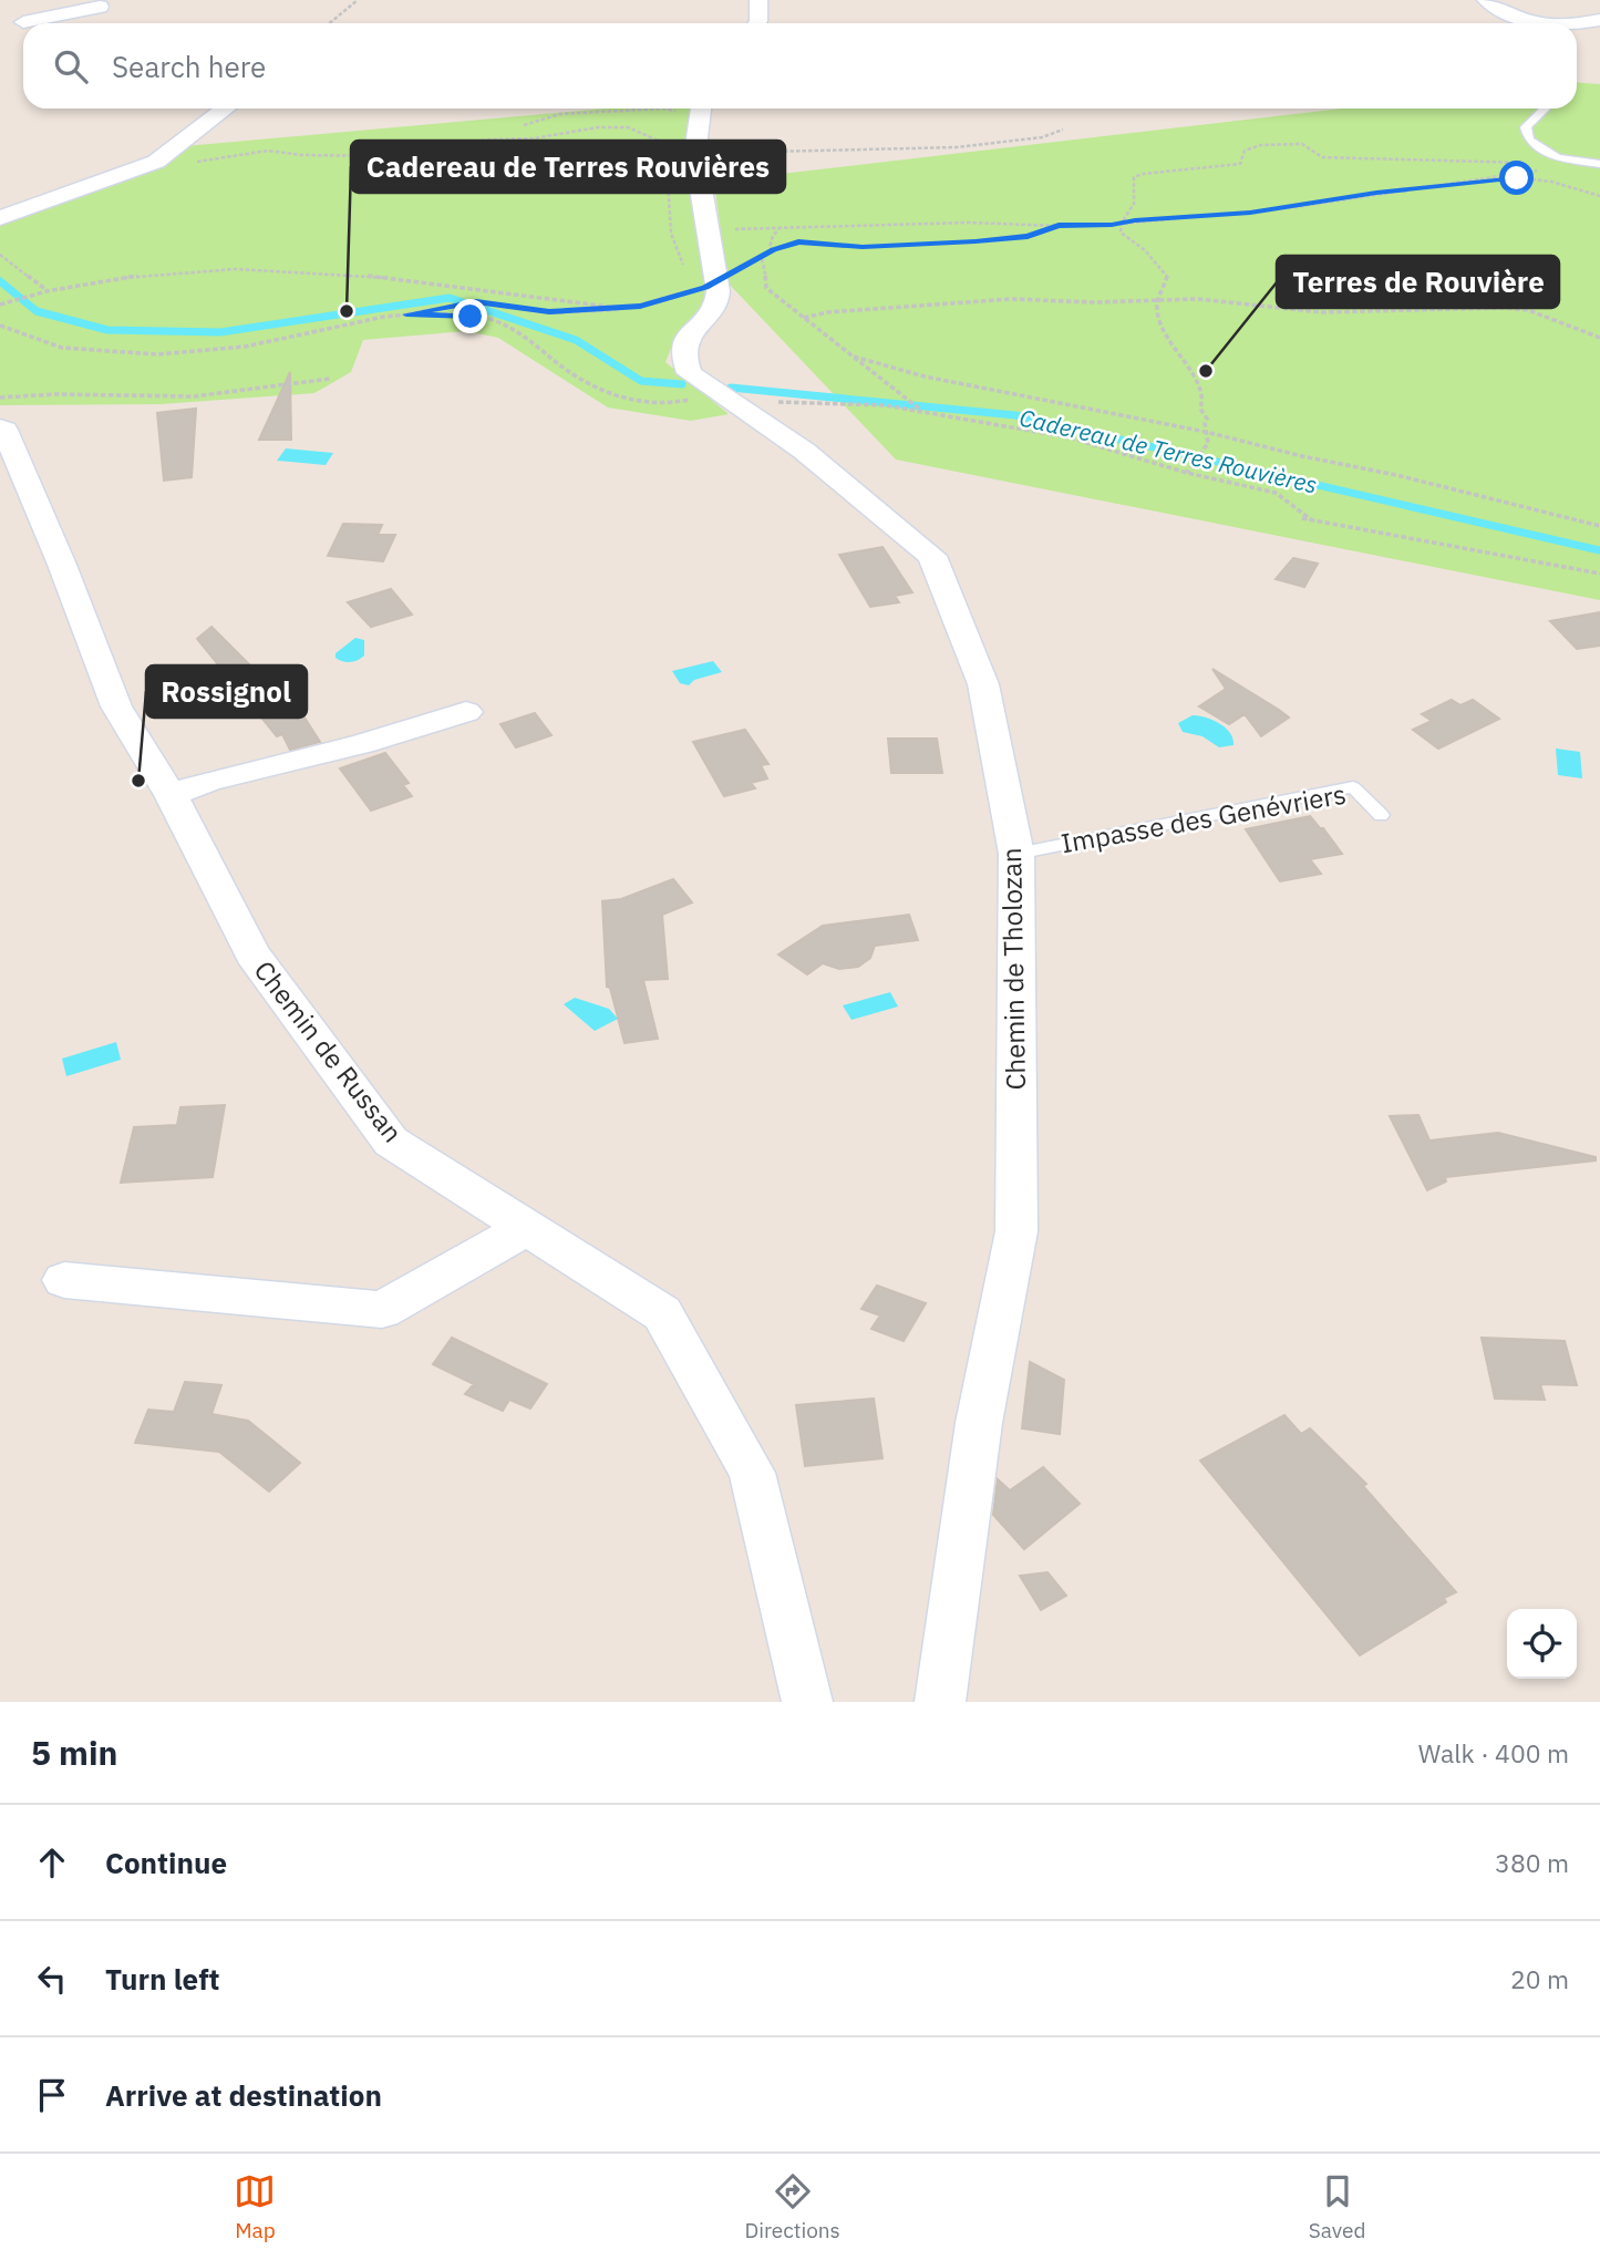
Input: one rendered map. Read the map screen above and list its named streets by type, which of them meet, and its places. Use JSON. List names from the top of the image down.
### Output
{
  "streets": {
    "street": ["Chemin de Tholozan", "Chemin de Russan"],
    "lane": ["Impasse des Genévriers"]
  },
  "crossings": [
    ["Impasse des Genévriers", "Chemin de Tholozan"]
  ],
  "water": ["Cadereau de Terres Rouvières"],
  "places": ["Cadereau de Terres Rouvières", "Terres de Rouvière", "Rossignol"],
  "page": {
    "search": "Search here",
    "heading": ["5 min", "Walk · 400 m"],
    "list": [
      ["Continue", "380 m"],
      ["Turn left", "20 m"],
      "Arrive at destination"
    ],
    "nav": ["Map", "Directions", "Saved"]
  }
}
